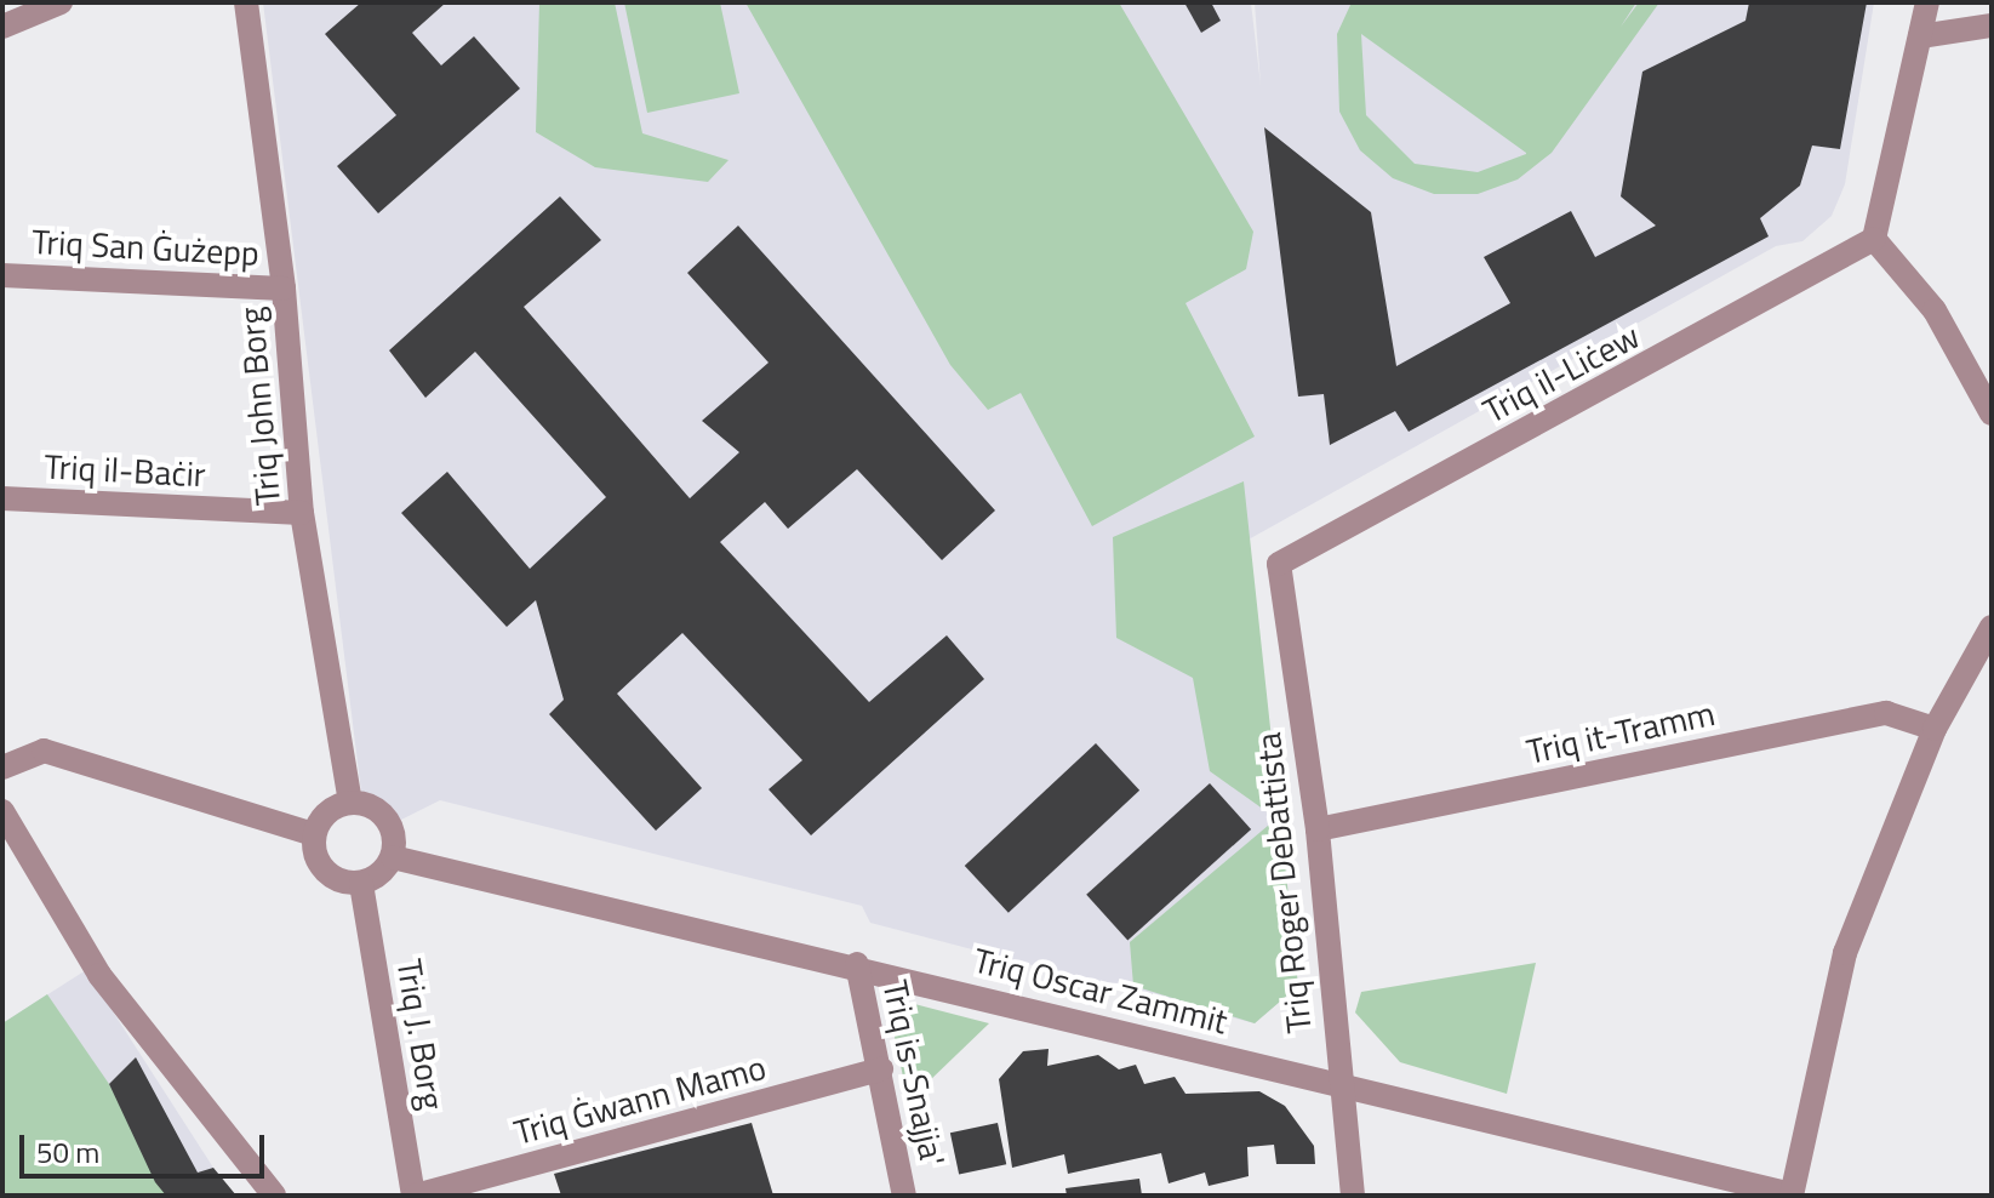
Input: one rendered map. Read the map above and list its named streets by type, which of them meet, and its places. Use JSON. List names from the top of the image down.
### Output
{
  "streets": {
    "street": [
      "Triq San Ġużepp",
      "Triq il-Liċew",
      "Triq John Borg",
      "Triq il-Baċir",
      "Triq it-Tramm",
      "Triq Roger Debattista",
      "Triq Oscar Zammit",
      "Triq J. Borg",
      "Triq is-Snajja'",
      "Triq Ġwann Mamo"
    ]
  },
  "crossings": [
    ["Triq San Ġużepp", "Triq John Borg"],
    ["Triq il-Liċew", "Triq Roger Debattista"],
    ["Triq John Borg", "Triq il-Baċir"],
    ["Triq John Borg", "Triq Oscar Zammit"],
    ["Triq John Borg", "Triq J. Borg"],
    ["Triq it-Tramm", "Triq Roger Debattista"],
    ["Triq Roger Debattista", "Triq Oscar Zammit"],
    ["Triq Oscar Zammit", "Triq J. Borg"],
    ["Triq Oscar Zammit", "Triq is-Snajja'"],
    ["Triq J. Borg", "Triq Ġwann Mamo"],
    ["Triq is-Snajja'", "Triq Ġwann Mamo"]
  ],
  "scale_bar": "50 m"
}
